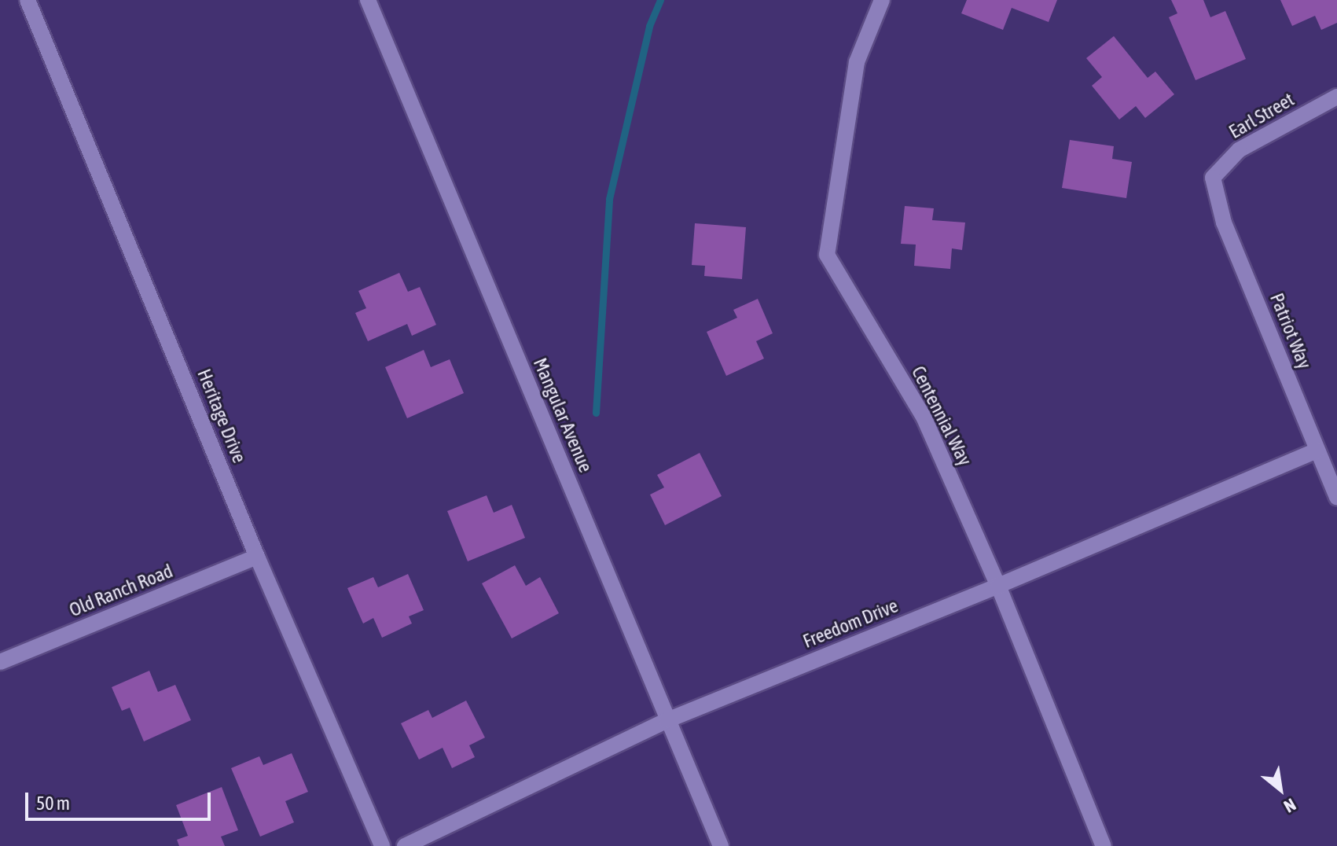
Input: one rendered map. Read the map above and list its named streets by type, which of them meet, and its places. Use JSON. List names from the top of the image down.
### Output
{
  "streets": {
    "street": [
      "Earl Street",
      "Patriot Way",
      "Mangular Avenue",
      "Heritage Drive",
      "Centennial Way",
      "Old Ranch Road",
      "Freedom Drive"
    ]
  },
  "crossings": [
    ["Earl Street", "Patriot Way"],
    ["Patriot Way", "Freedom Drive"],
    ["Mangular Avenue", "Freedom Drive"],
    ["Heritage Drive", "Old Ranch Road"],
    ["Centennial Way", "Freedom Drive"]
  ],
  "scale_bar": "50 m",
  "north": "bottom right"
}
